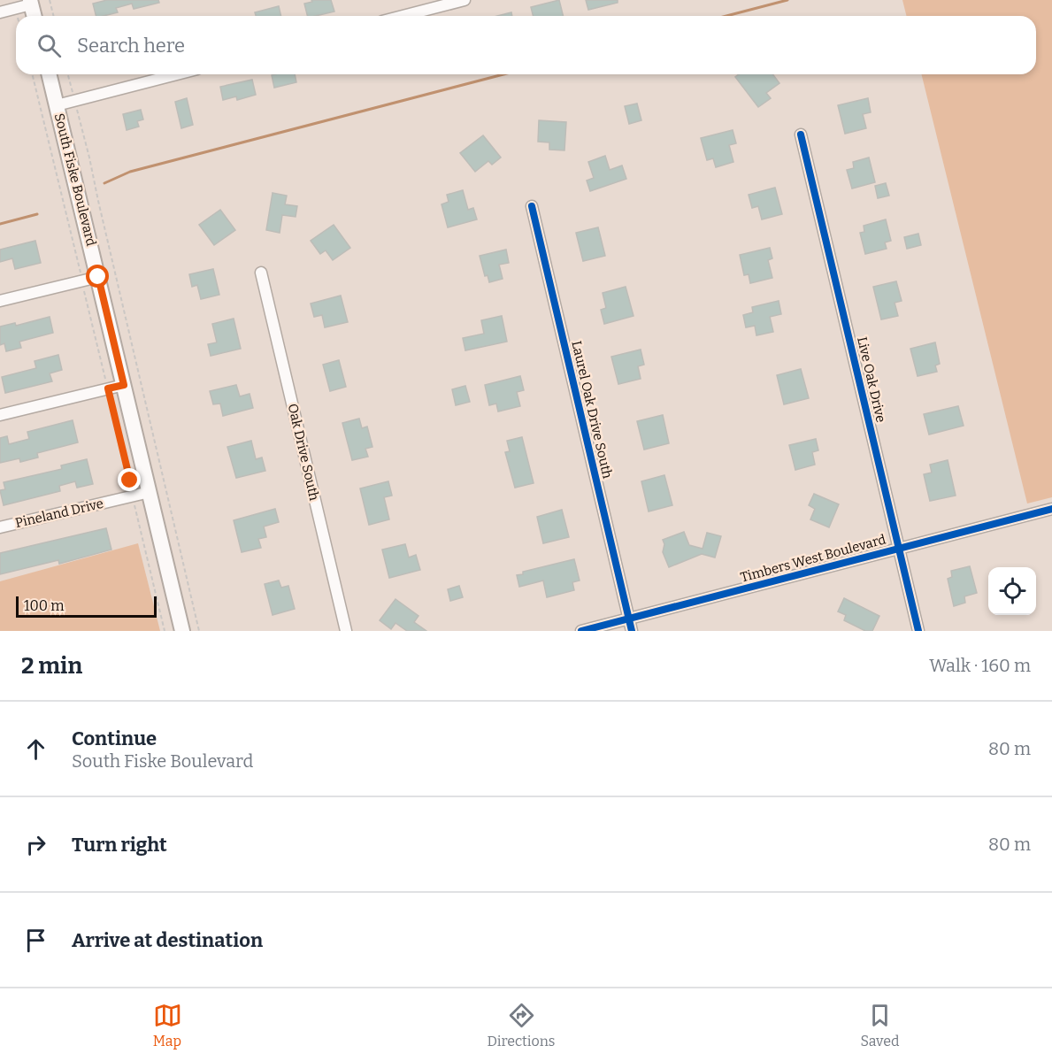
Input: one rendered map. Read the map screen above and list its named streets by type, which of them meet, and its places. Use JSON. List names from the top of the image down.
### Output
{
  "streets": {
    "main road": ["South Fiske Boulevard"],
    "street": [
      "Live Oak Drive",
      "Laurel Oak Drive South",
      "Oak Drive South",
      "Pineland Drive",
      "Timbers West Boulevard"
    ]
  },
  "crossings": [
    ["South Fiske Boulevard", "Pineland Drive"],
    ["Live Oak Drive", "Timbers West Boulevard"],
    ["Laurel Oak Drive South", "Timbers West Boulevard"]
  ],
  "scale_bar": "100 m",
  "page": {
    "search": "Search here",
    "scale": "100 m",
    "heading": ["2 min", "Walk · 160 m"],
    "list": [
      ["Continue", "South Fiske Boulevard", "80 m"],
      ["Turn right", "80 m"],
      "Arrive at destination"
    ],
    "nav": ["Map", "Directions", "Saved"]
  }
}
